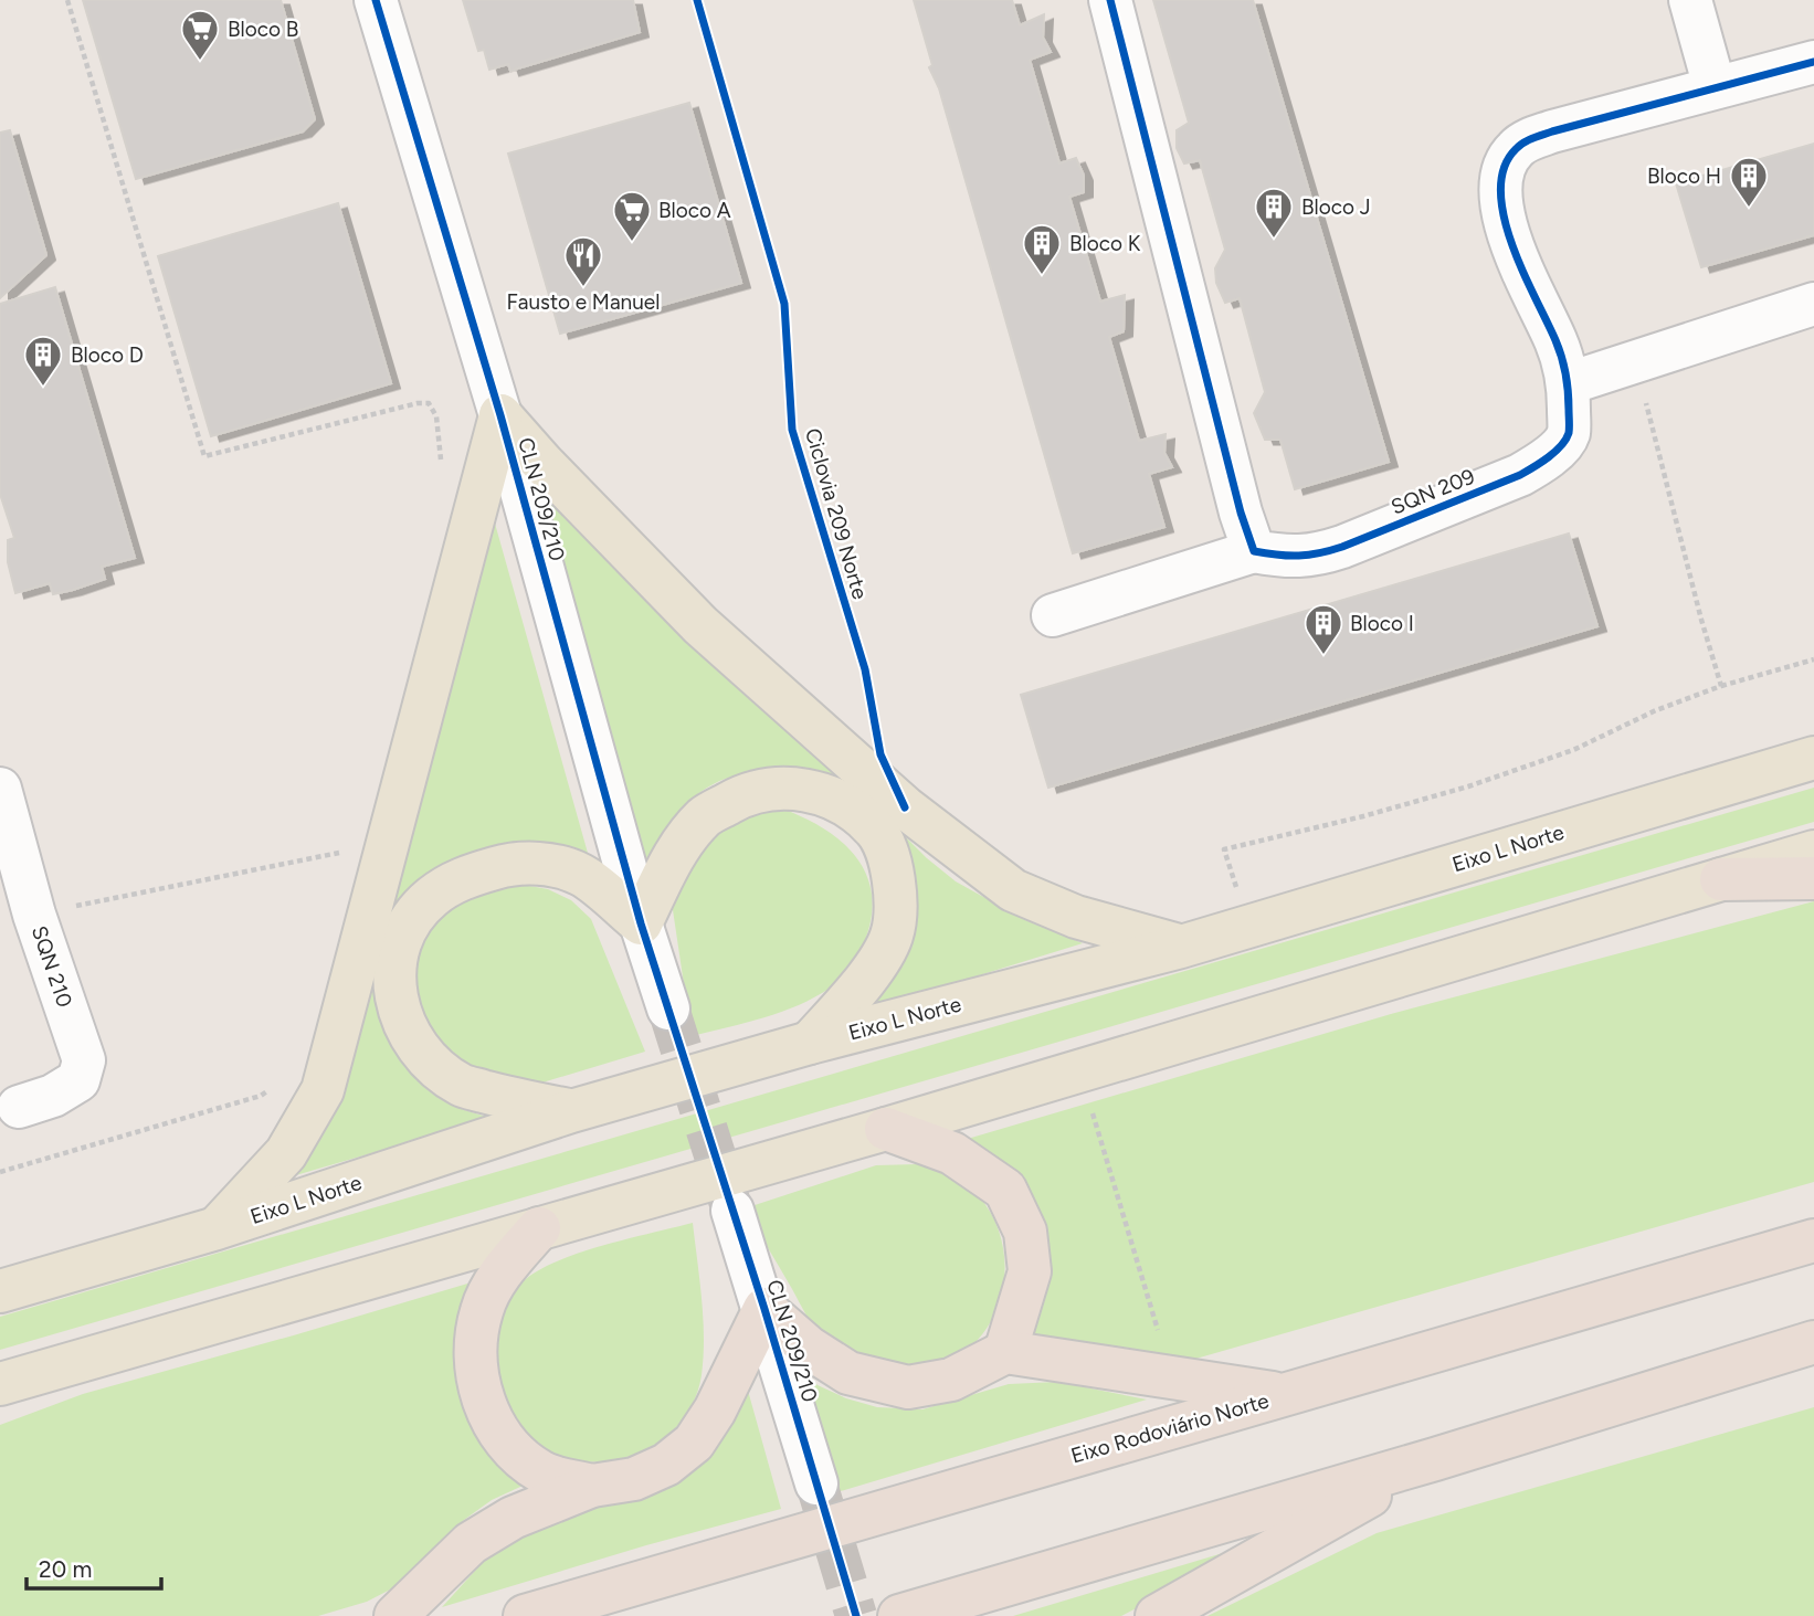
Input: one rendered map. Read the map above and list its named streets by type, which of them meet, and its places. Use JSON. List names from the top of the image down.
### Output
{
  "streets": {
    "highway": ["Eixo Rodoviário Norte"],
    "main road": ["Eixo L Norte"],
    "street": ["SQN 209", "CLN 209/210", "SQN 210"],
    "cycle path": ["Ciclovia 209 Norte"]
  },
  "places": {
    "supermarket": ["Bloco B", "Bloco A"],
    "building": [
      "Bloco H",
      "Bloco J",
      "Bloco K",
      "Bloco D",
      "Bloco I"
    ],
    "restaurant": ["Fausto e Manuel"]
  },
  "scale_bar": "20 m"
}
